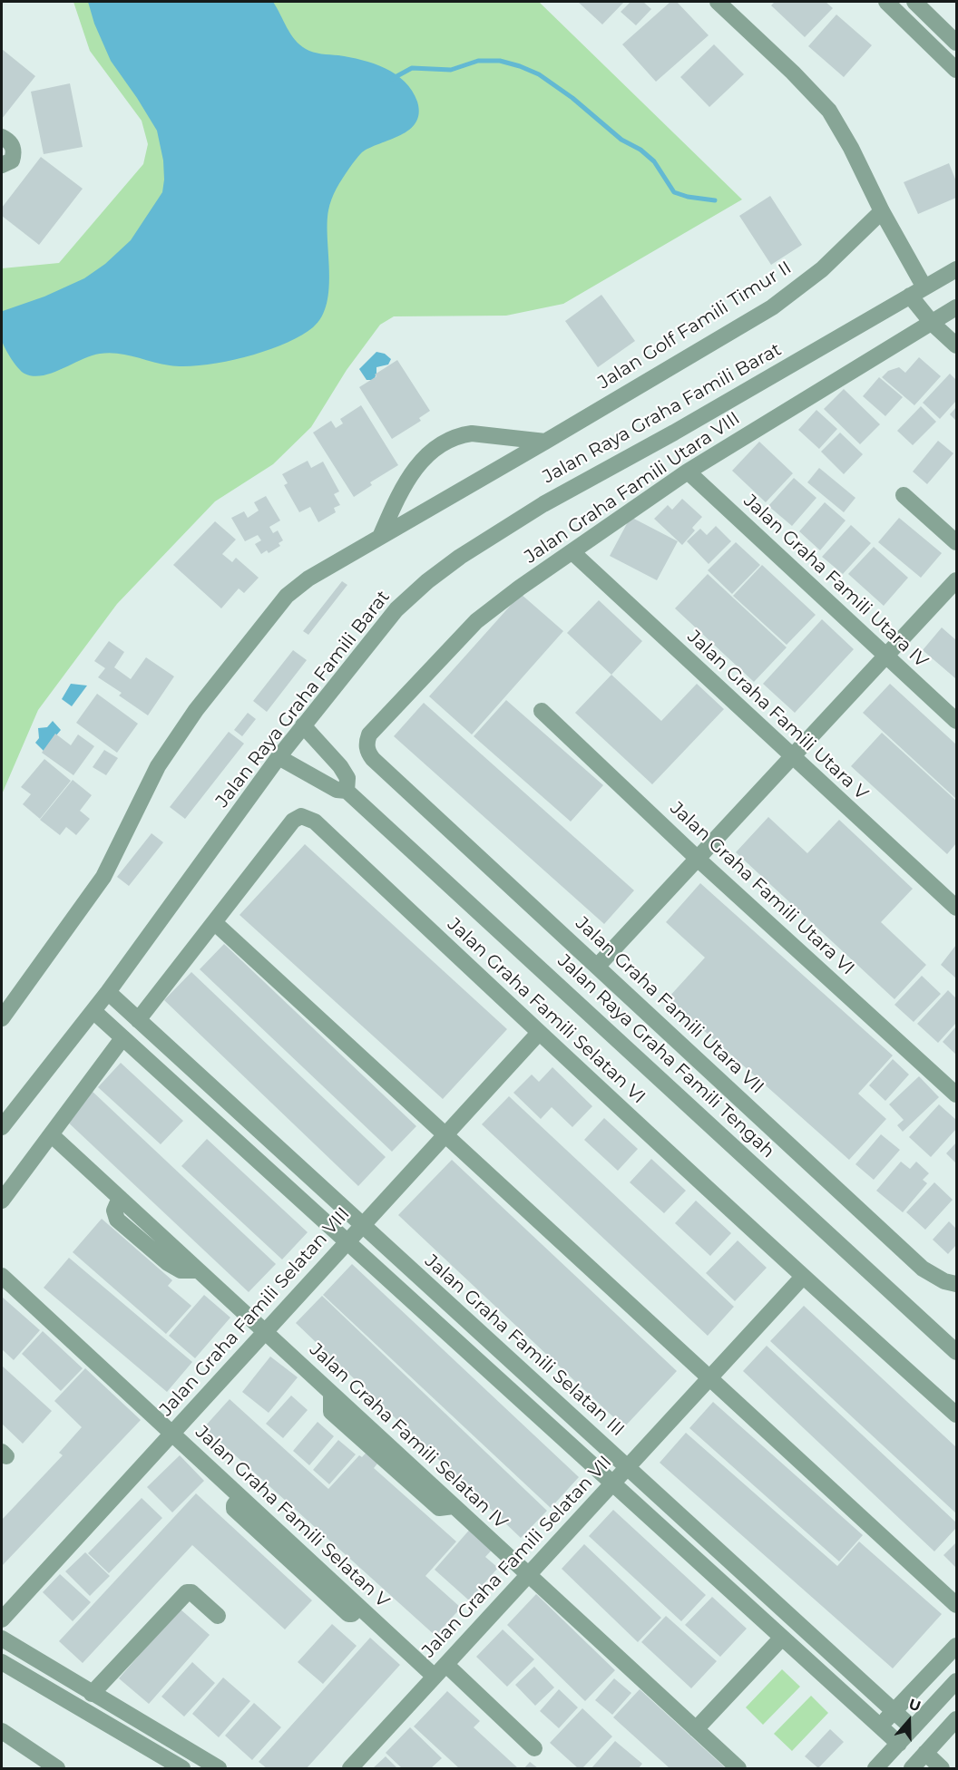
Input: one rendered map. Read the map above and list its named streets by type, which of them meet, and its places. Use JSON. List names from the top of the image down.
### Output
{
  "streets": {
    "street": [
      "Jalan Golf Famili Timur II",
      "Jalan Raya Graha Famili Barat",
      "Jalan Graha Famili Utara VIII",
      "Jalan Graha Famili Utara IV",
      "Jalan Graha Famili Utara V",
      "Jalan Graha Famili Utara VI",
      "Jalan Graha Famili Utara VII",
      "Jalan Graha Famili Selatan VI",
      "Jalan Raya Graha Famili Tengah",
      "Jalan Graha Famili Selatan VIII",
      "Jalan Graha Famili Selatan III",
      "Jalan Graha Famili Selatan IV",
      "Jalan Graha Famili Selatan V",
      "Jalan Graha Famili Selatan VII"
    ]
  },
  "crossings": [
    ["Jalan Raya Graha Famili Barat", "Jalan Raya Graha Famili Tengah"],
    ["Jalan Raya Graha Famili Barat", "Jalan Graha Famili Selatan III"],
    ["Jalan Graha Famili Utara VIII", "Jalan Graha Famili Utara IV"],
    ["Jalan Graha Famili Utara VIII", "Jalan Graha Famili Utara V"],
    ["Jalan Graha Famili Utara VIII", "Jalan Graha Famili Utara VII"],
    ["Jalan Graha Famili Selatan VI", "Jalan Graha Famili Selatan VIII"],
    ["Jalan Graha Famili Selatan VI", "Jalan Graha Famili Selatan III"],
    ["Jalan Graha Famili Selatan VI", "Jalan Graha Famili Selatan VII"],
    ["Jalan Graha Famili Selatan VIII", "Jalan Graha Famili Selatan III"],
    ["Jalan Graha Famili Selatan VIII", "Jalan Graha Famili Selatan IV"],
    ["Jalan Graha Famili Selatan VIII", "Jalan Graha Famili Selatan V"],
    ["Jalan Graha Famili Selatan III", "Jalan Graha Famili Selatan VII"],
    ["Jalan Graha Famili Selatan IV", "Jalan Graha Famili Selatan VII"],
    ["Jalan Graha Famili Selatan V", "Jalan Graha Famili Selatan VII"]
  ],
  "north": "top"
}
